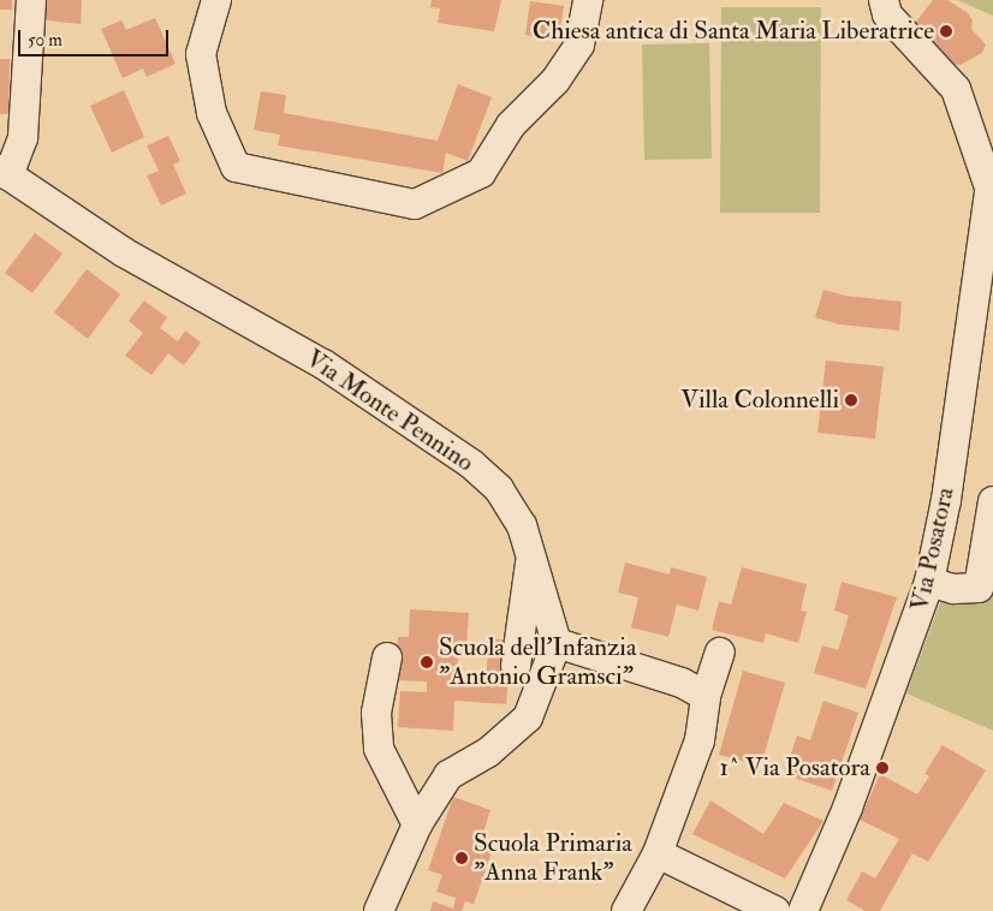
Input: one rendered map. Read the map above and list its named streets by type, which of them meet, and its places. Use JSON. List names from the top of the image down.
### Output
{
  "streets": {
    "street": ["Via Monte Pennino", "Via Posatora"]
  },
  "places": [
    "Chiesa antica di Santa Maria Liberatrice",
    "Villa Colonnelli",
    "Scuola dell'Infanzia \"Antonio Gramsci\"",
    "1^ Via Posatora",
    "Scuola Primaria \"Anna Frank\""
  ],
  "scale_bar": "50 m"
}
